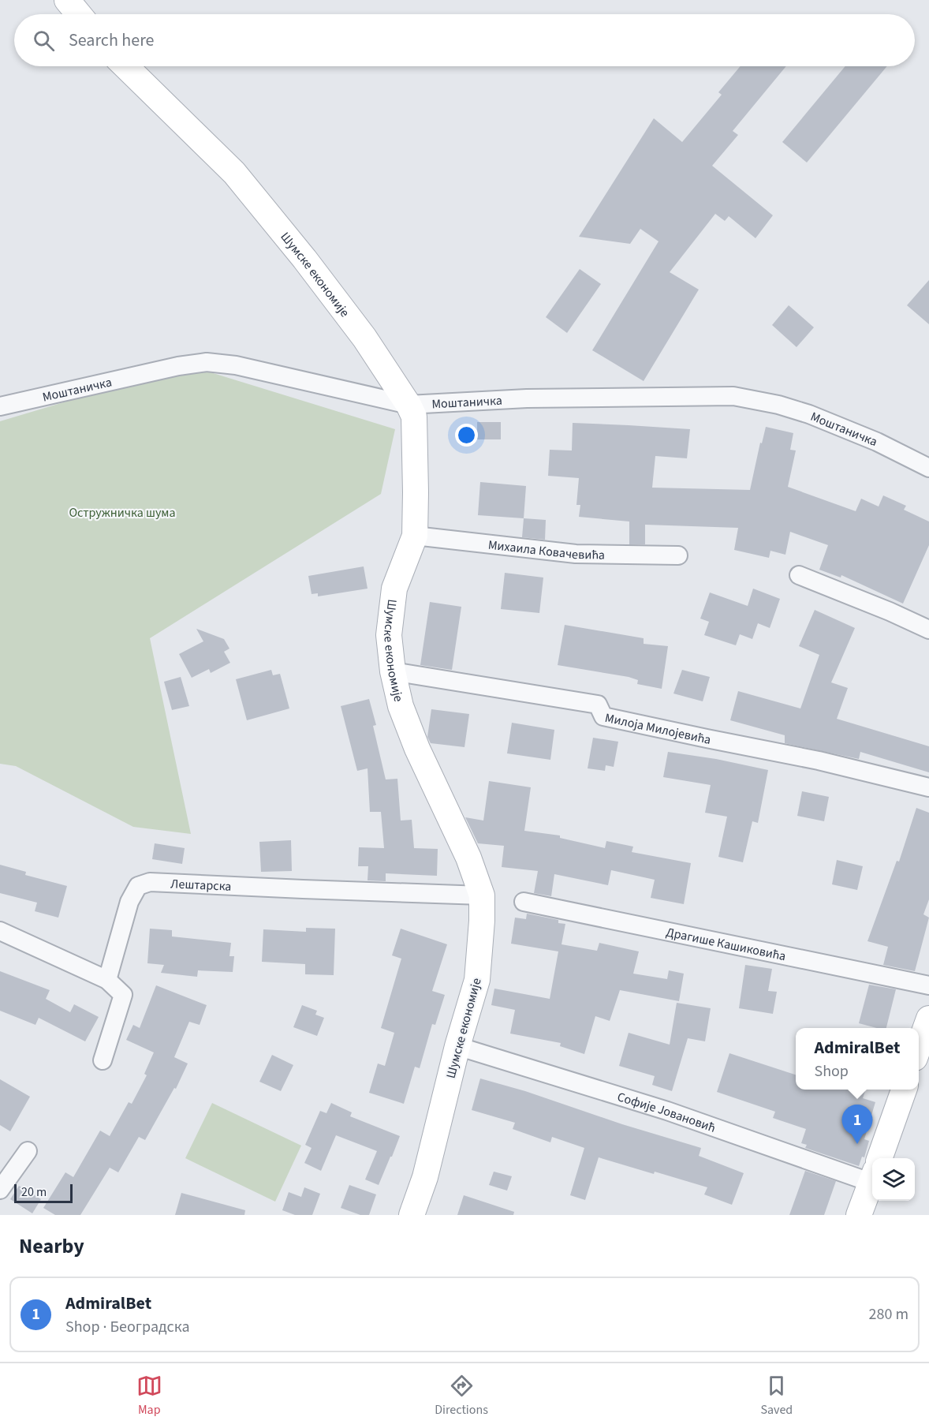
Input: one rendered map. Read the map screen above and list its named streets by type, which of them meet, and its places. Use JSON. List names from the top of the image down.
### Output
{
  "streets": {
    "street": [
      "Шумске економије",
      "Моштаничка",
      "Михаила Ковачевића",
      "Милоја Милојевића",
      "Лештарска",
      "Драгише Кашиковића",
      "Софије Јовановић"
    ]
  },
  "crossings": [
    ["Шумске економије", "Моштаничка"],
    ["Шумске економије", "Михаила Ковачевића"],
    ["Шумске економије", "Милоја Милојевића"],
    ["Шумске економије", "Лештарска"],
    ["Шумске економије", "Софије Јовановић"]
  ],
  "parks": ["Остружничка шума"],
  "scale_bar": "20 m",
  "page": {
    "search": "Search here",
    "popup": ["AdmiralBet", "Shop"],
    "pins": "1",
    "scale": "20 m",
    "heading": "Nearby",
    "list": [
      {
        "mark": "1",
        "name": "AdmiralBet",
        "note": "Shop · Београдска",
        "value": "280 m"
      }
    ],
    "nav": ["Map", "Directions", "Saved"]
  }
}
